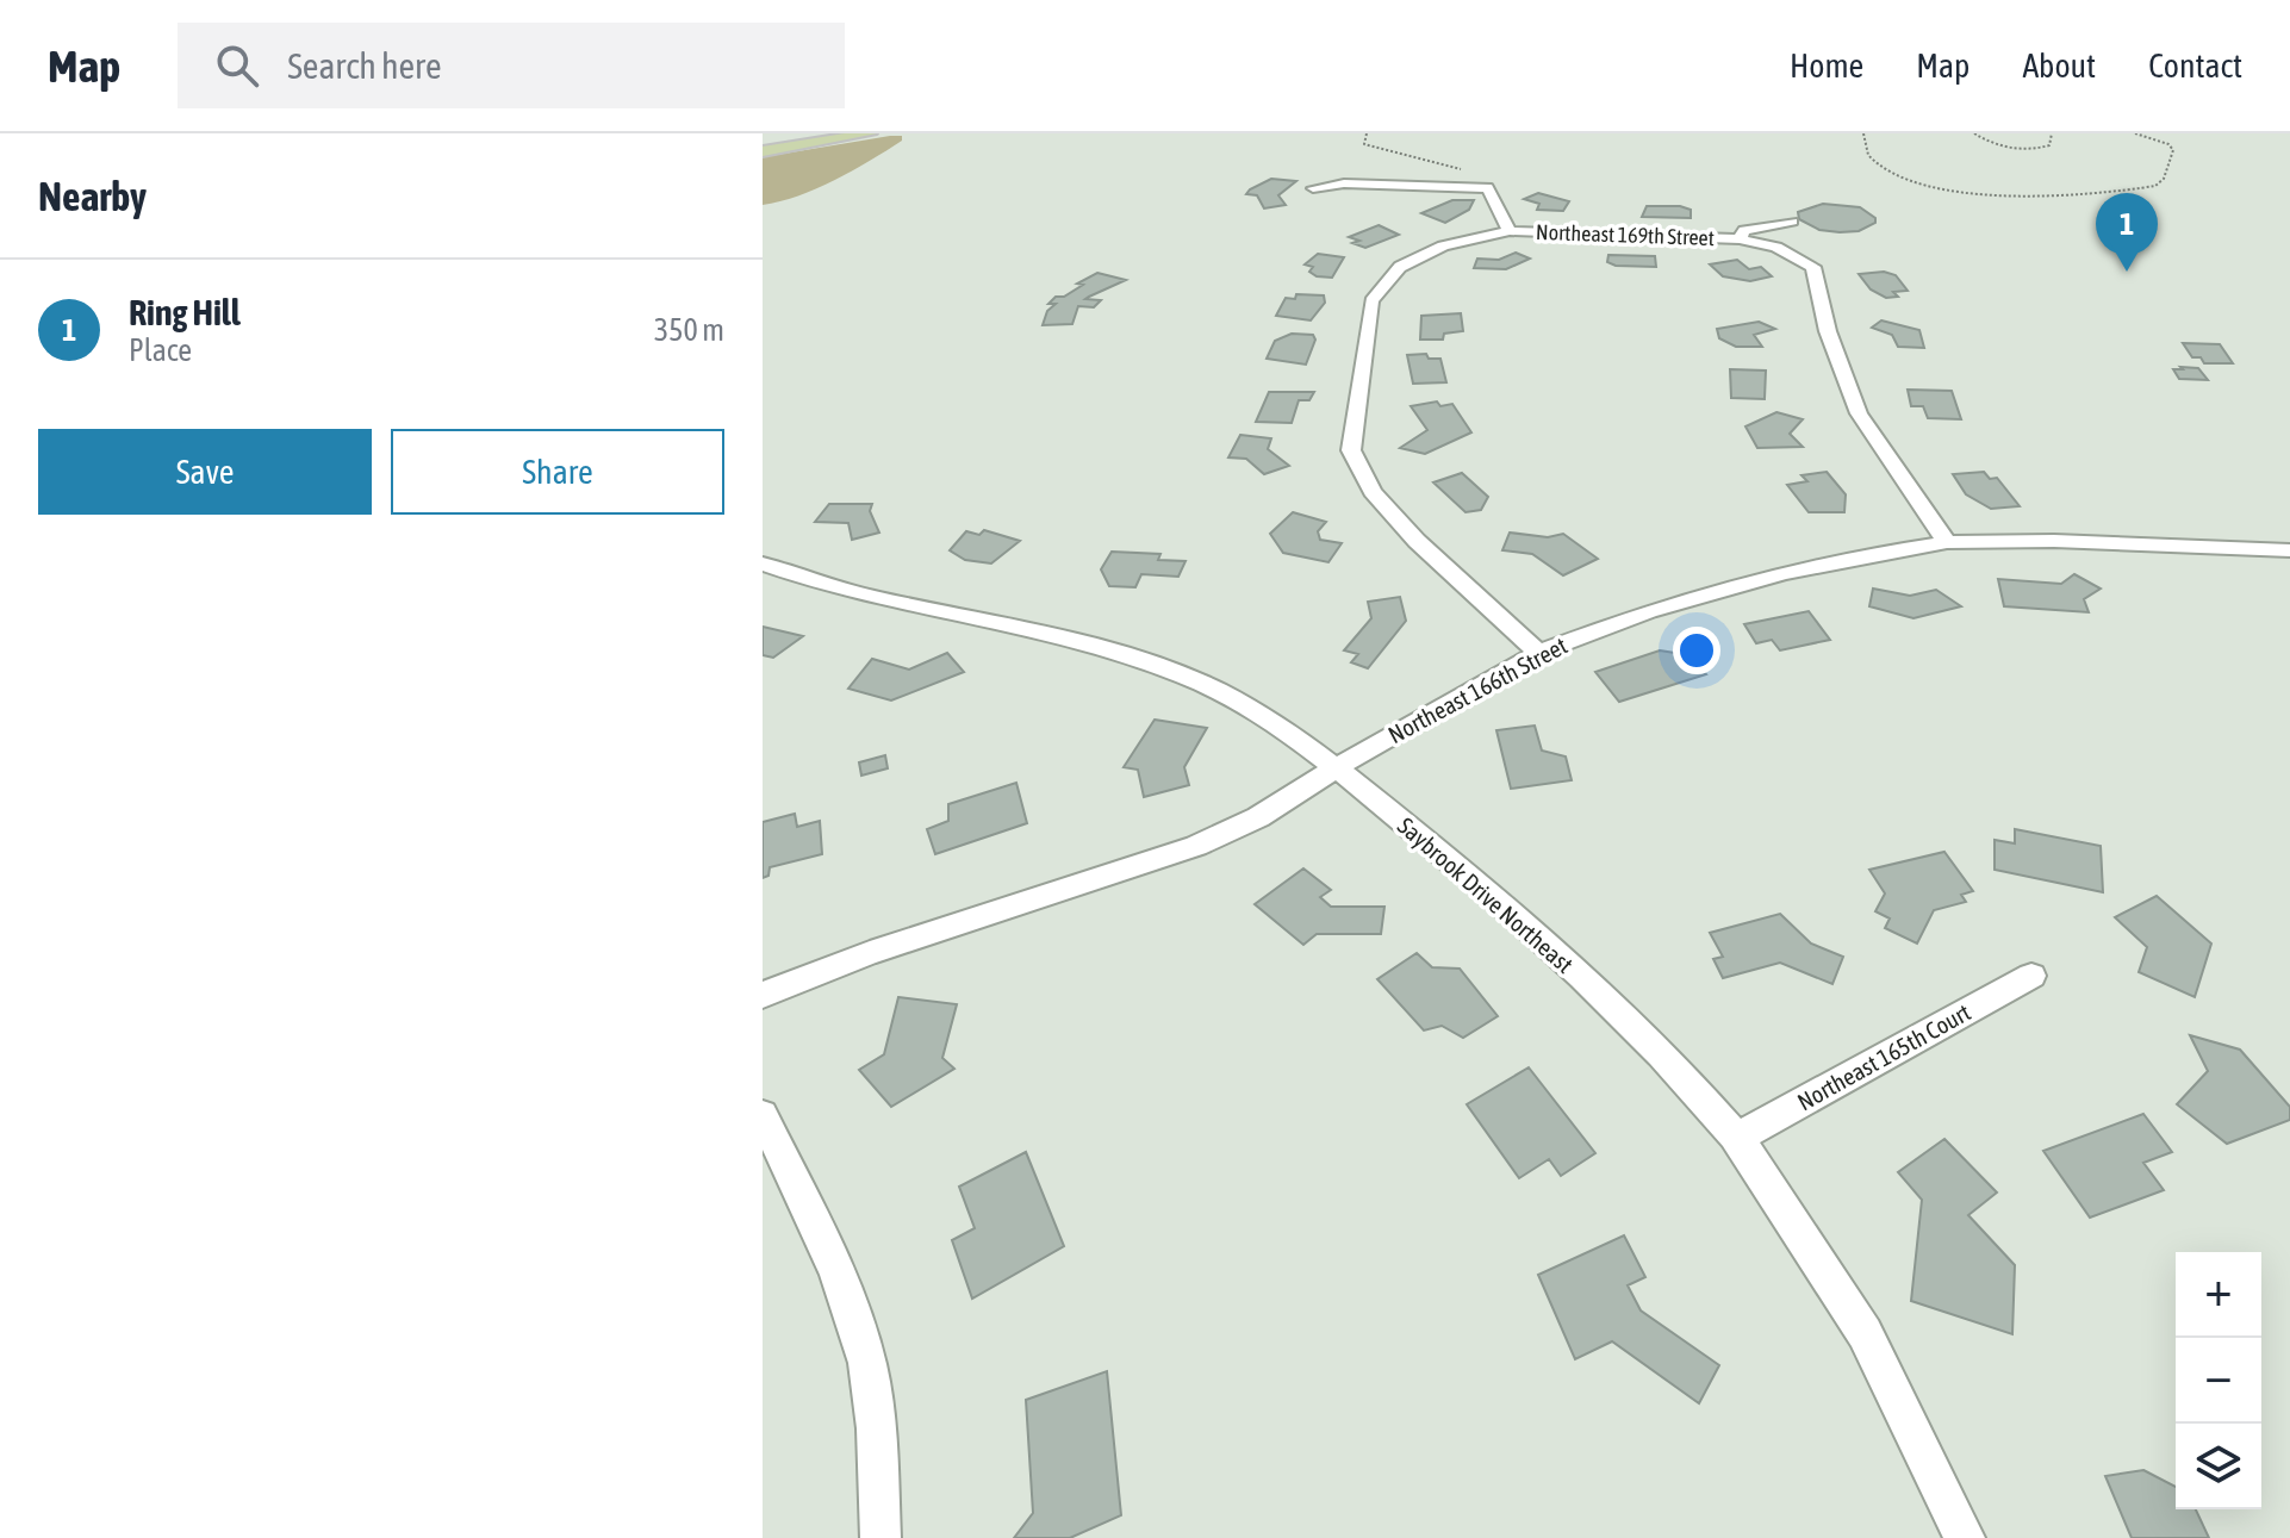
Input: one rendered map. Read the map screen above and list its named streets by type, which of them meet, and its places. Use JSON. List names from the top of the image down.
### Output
{
  "streets": {
    "street": [
      "Northeast 169th Street",
      "Northeast 166th Street",
      "Saybrook Drive Northeast",
      "Northeast 165th Court"
    ]
  },
  "crossings": [
    ["Northeast 169th Street", "Northeast 166th Street"],
    ["Northeast 166th Street", "Saybrook Drive Northeast"],
    ["Saybrook Drive Northeast", "Northeast 165th Court"]
  ],
  "page": {
    "header": "Map",
    "search": "Search here",
    "nav": [
      "Home",
      "Map",
      "About",
      "Contact"
    ],
    "heading": "Nearby",
    "pins": "1",
    "list": [
      {
        "mark": "1",
        "name": "Ring Hill",
        "note": "Place",
        "value": "350 m"
      }
    ],
    "buttons": ["Save", "Share"],
    "map_buttons": ["+", "−"]
  }
}
